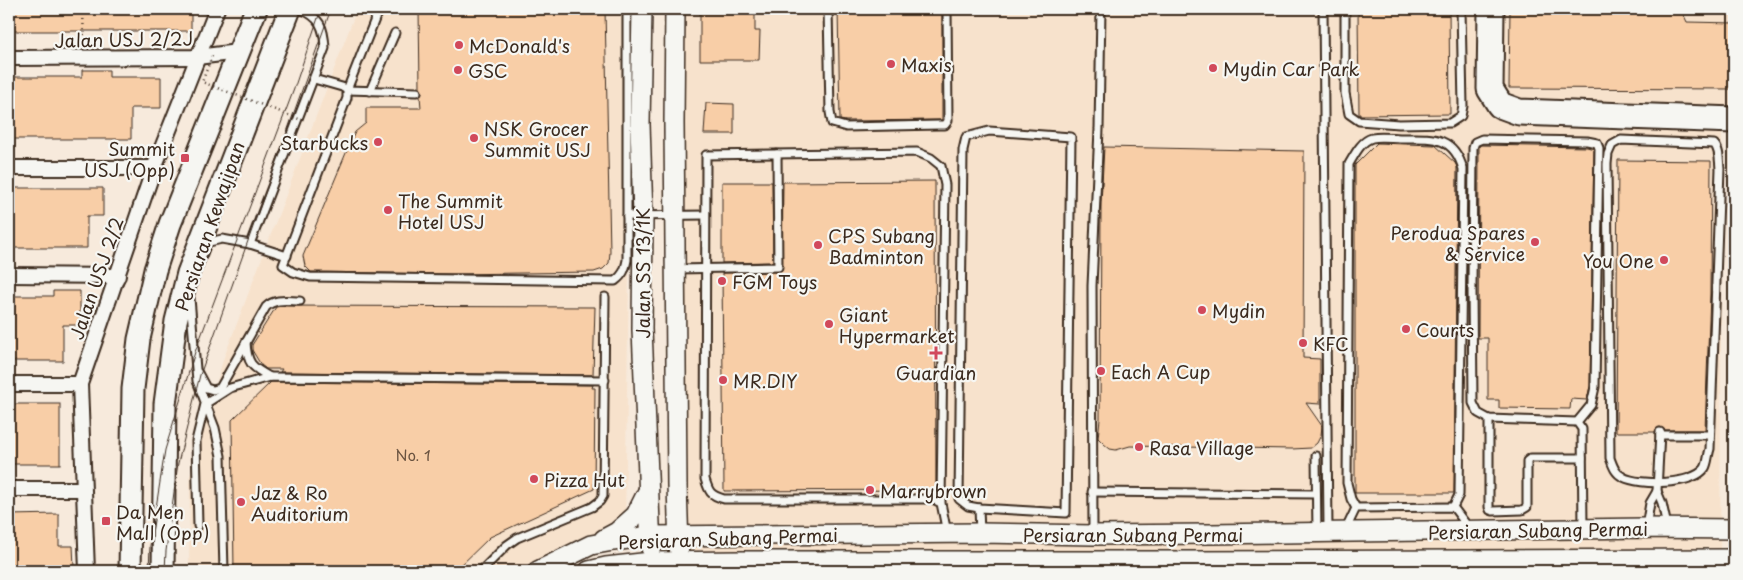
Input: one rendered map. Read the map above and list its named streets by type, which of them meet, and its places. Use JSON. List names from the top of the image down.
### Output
{
  "streets": {
    "main road": ["Persiaran Kewajipan", "Jalan SS 13/1K", "Persiaran Subang Permai"],
    "street": ["Jalan USJ 2/2J", "Jalan USJ 2/2"]
  },
  "crossings": [
    ["Jalan USJ 2/2J", "Persiaran Kewajipan"],
    ["Jalan USJ 2/2J", "Jalan USJ 2/2"],
    ["Jalan SS 13/1K", "Persiaran Subang Permai"]
  ],
  "places": {
    "other": [
      "McDonald's",
      "Maxis",
      "Mydin Car Park",
      "GSC",
      "NSK Grocer Summit USJ",
      "Starbucks",
      "The Summit Hotel USJ",
      "Perodua Spares & Service",
      "CPS Subang Badminton",
      "You One",
      "FGM Toys",
      "Mydin",
      "Giant Hypermarket",
      "Courts",
      "KFC",
      "Each A Cup",
      "MR.DIY",
      "Rasa Village",
      "Pizza Hut",
      "Marrybrown",
      "Jaz & Ro Auditorium"
    ],
    "transit": ["Summit USJ (Opp)", "Da Men Mall (Opp)"],
    "health": ["Guardian"]
  },
  "house_numbers": ["No. 1"]
}
